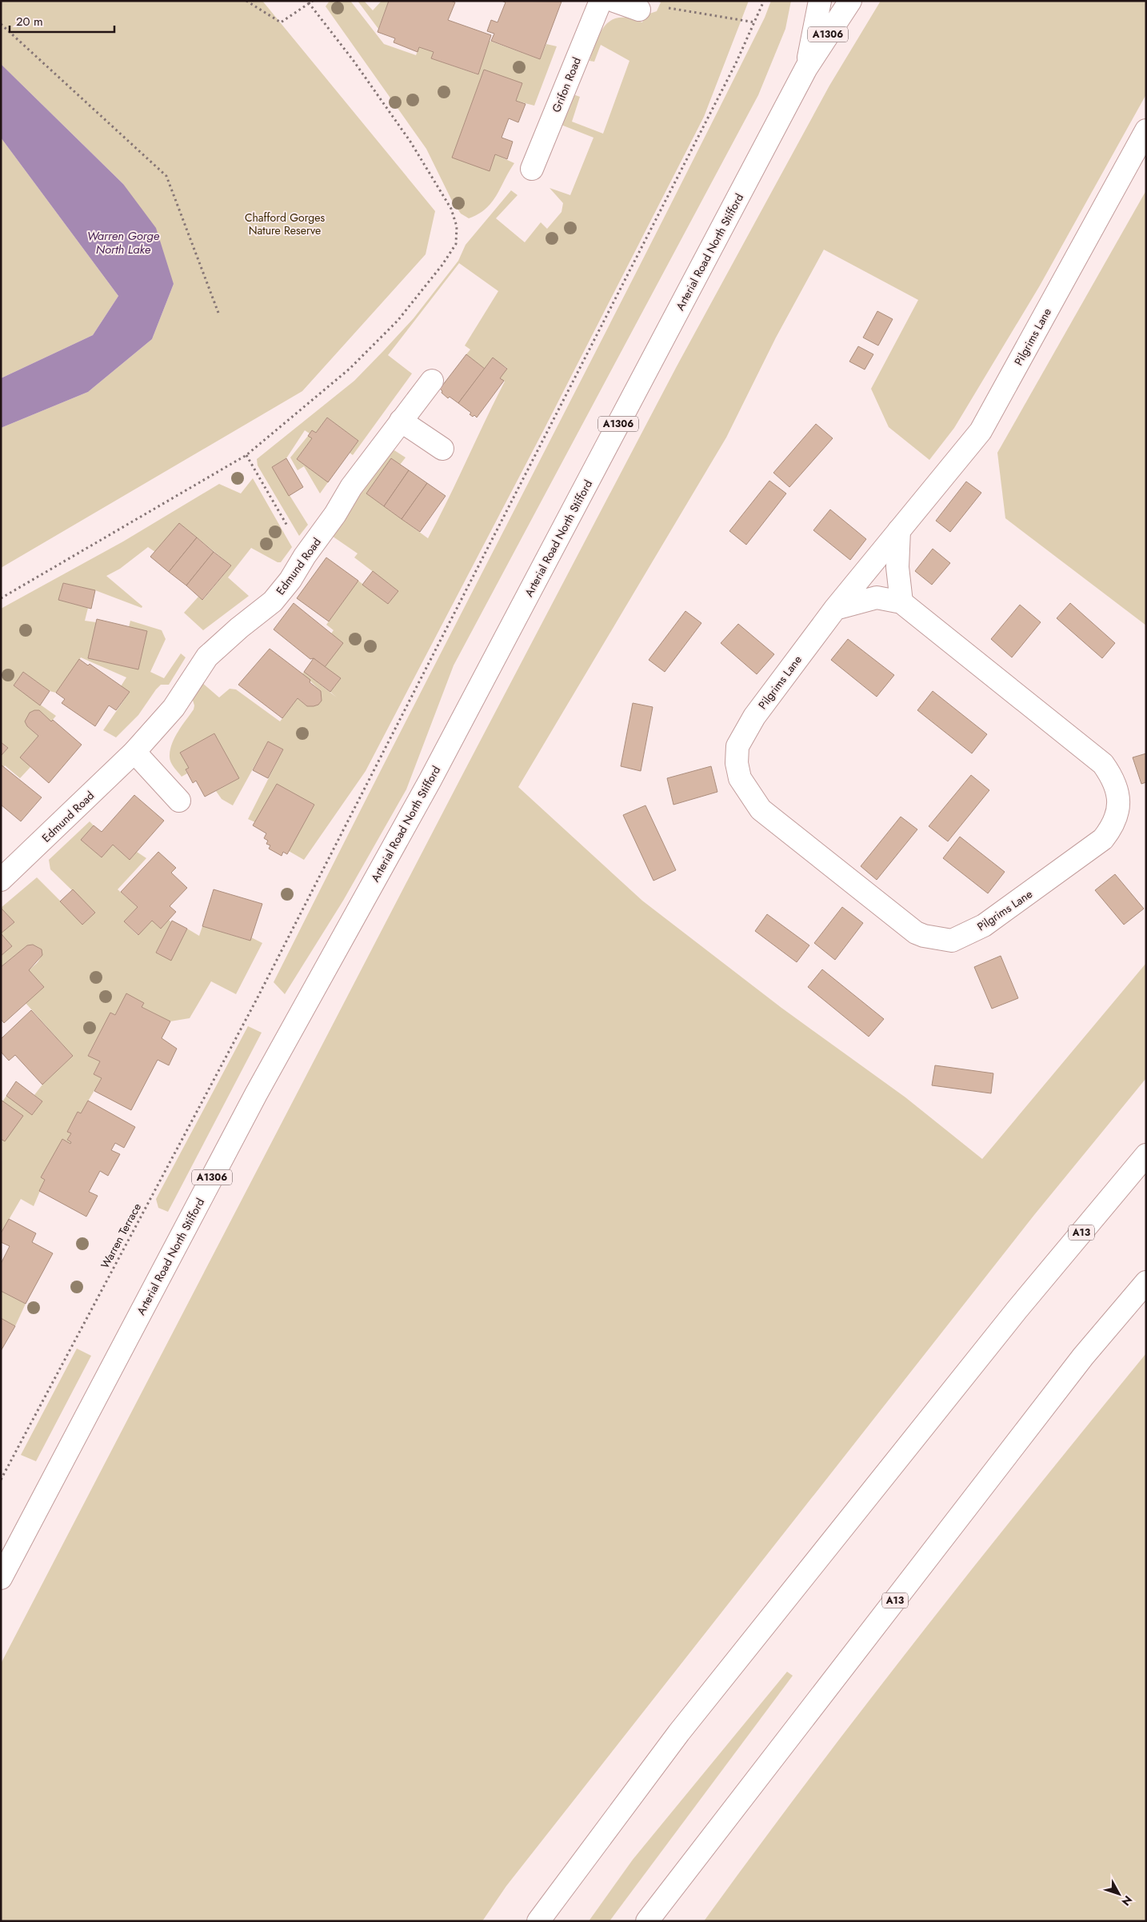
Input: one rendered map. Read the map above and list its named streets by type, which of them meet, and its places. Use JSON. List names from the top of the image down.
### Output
{
  "streets": {
    "main road": [
      "A1306",
      "Grifon Road",
      "Arterial Road North Stifford",
      "Pilgrims Lane",
      "Edmund Road",
      "A13"
    ],
    "path": ["Warren Terrace"]
  },
  "water": ["Warren Gorge North Lake"],
  "parks": ["Chafford Gorges Nature Reserve"],
  "scale_bar": "20 m",
  "north": "bottom right"
}
